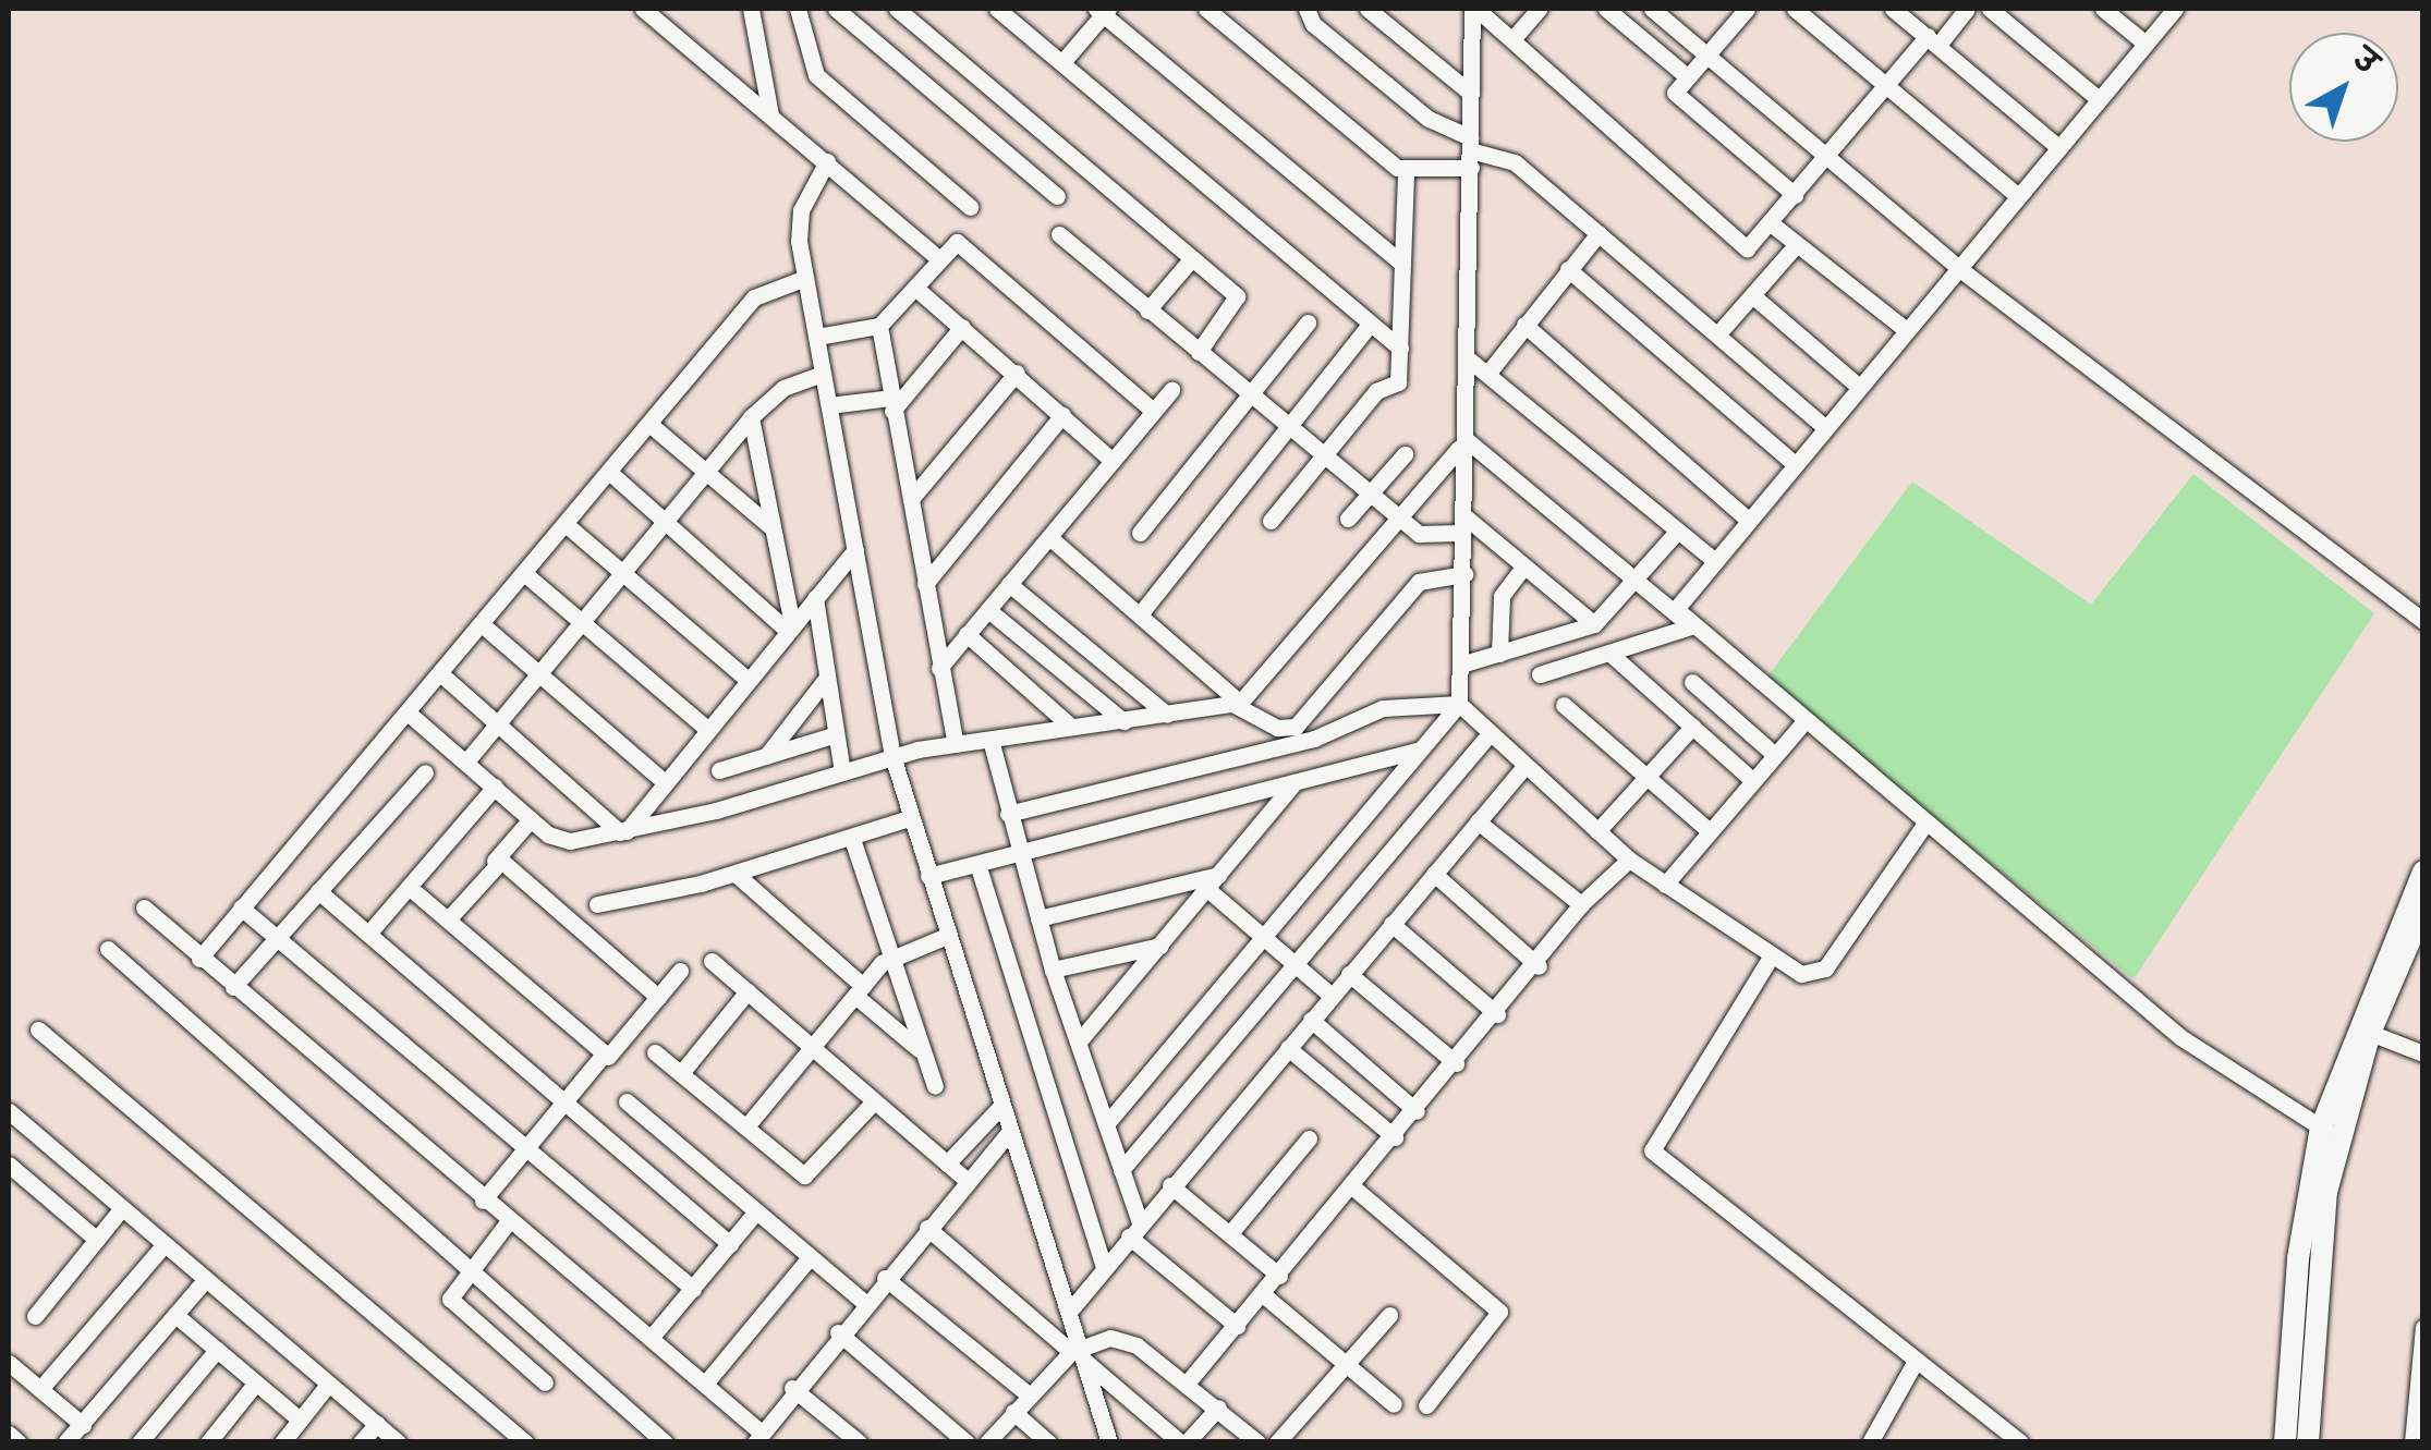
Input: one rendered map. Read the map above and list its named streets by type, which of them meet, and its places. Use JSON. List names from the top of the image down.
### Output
{
  "north": "top right"
}
